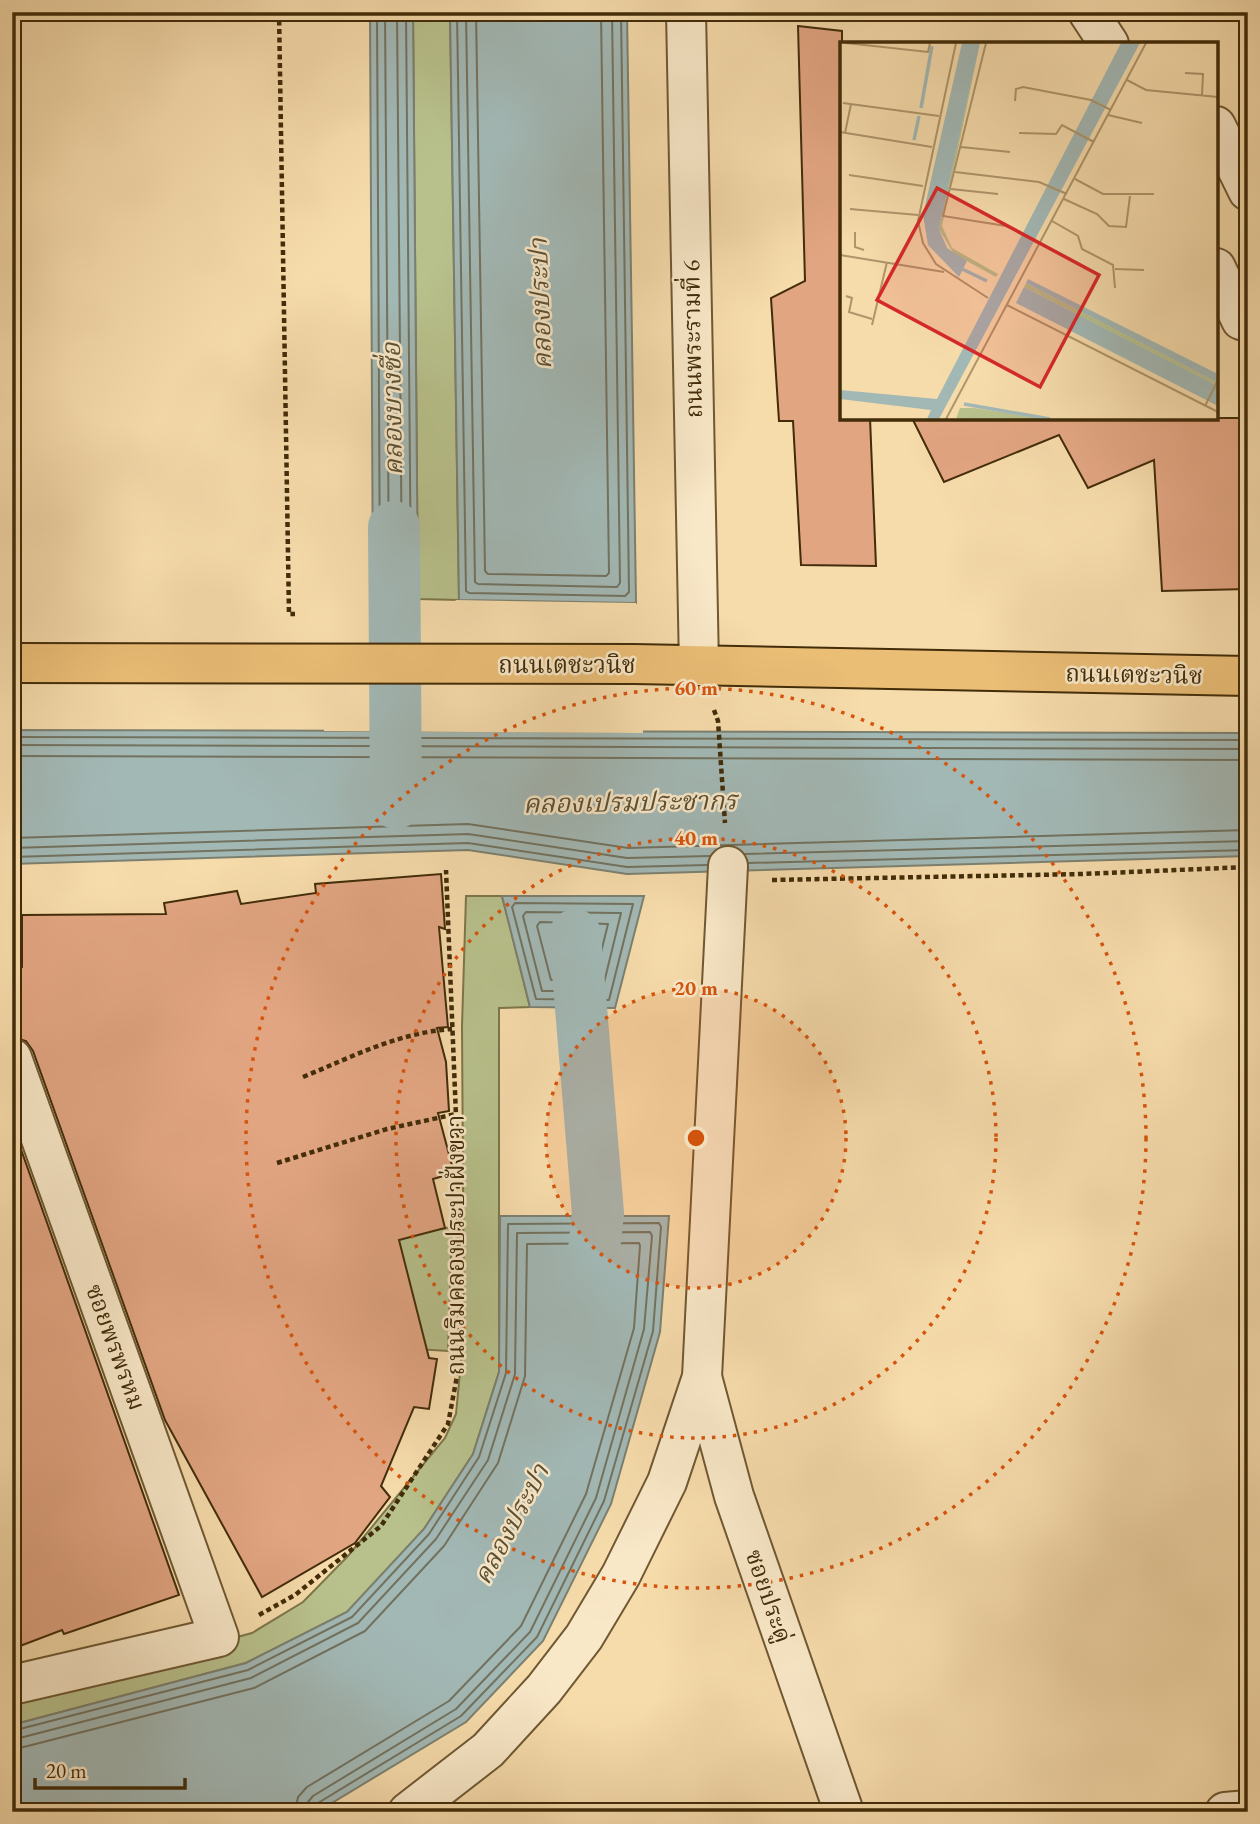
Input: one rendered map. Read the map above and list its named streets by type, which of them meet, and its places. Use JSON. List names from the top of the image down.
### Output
{
  "streets": {
    "main road": ["ถนนเตชะวนิช"],
    "street": ["ถนนพระรามที่ 6", "ซอยพรพรหม", "ซอยประดู่"],
    "path": ["ถนนริมคลองประปาฝั่งขวา"]
  },
  "crossings": [
    ["ถนนพระรามที่ 6", "ถนนเตชะวนิช"],
    ["ถนนริมคลองประปาฝั่งขวา", "ซอยพรพรหม"]
  ],
  "water": ["คลองประปา", "คลองบางซื่อ", "คลองเปรมประชากร"],
  "scale_bar": "20 m",
  "rings": ["60 m", "40 m", "20 m"]
}
